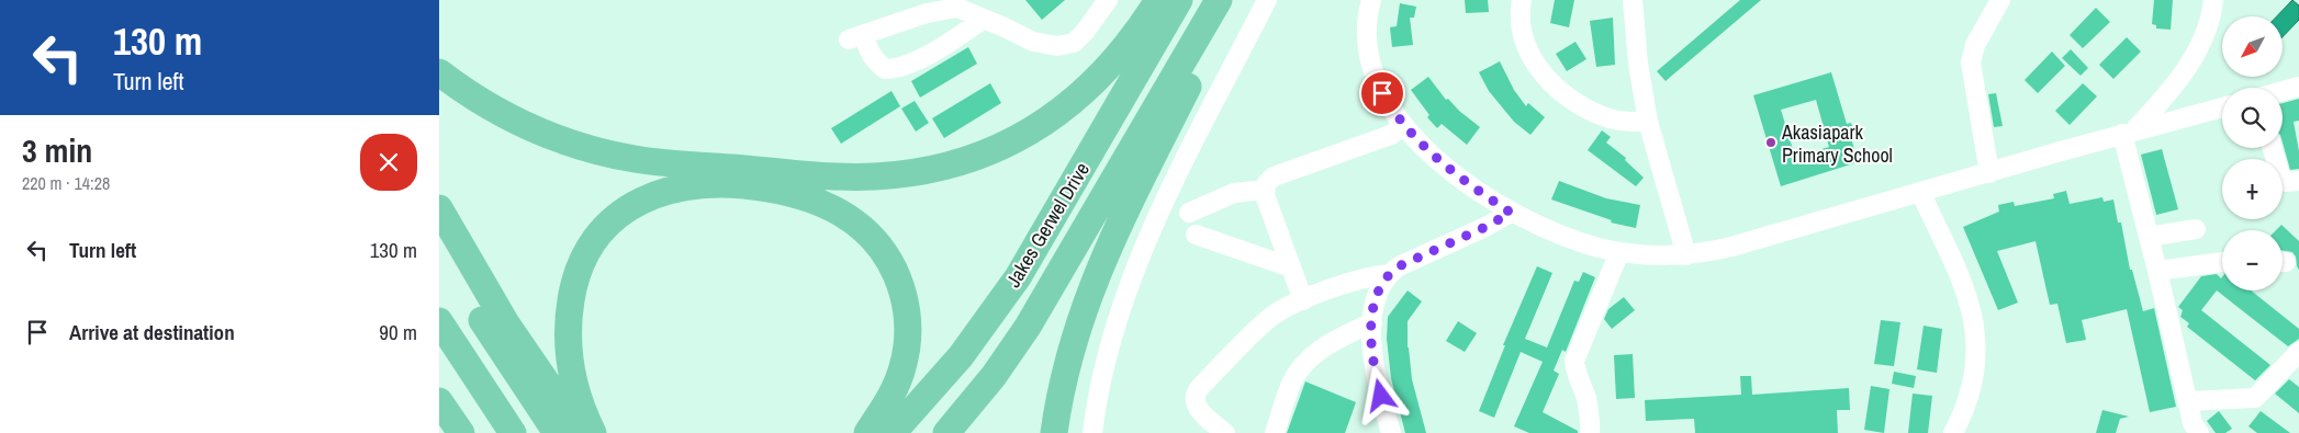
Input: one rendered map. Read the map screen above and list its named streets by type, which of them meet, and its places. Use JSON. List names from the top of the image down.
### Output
{
  "streets": {
    "highway": ["Jakes Gerwel Drive"]
  },
  "places": ["Akasiapark Primary School"],
  "north": "bottom left",
  "page": {
    "turn": ["130 m", "Turn left"],
    "map_buttons": ["+", "−"],
    "heading": ["3 min", "220 m · 14:28"],
    "list": [
      {
        "name": "Turn left",
        "value": "130 m"
      },
      {
        "name": "Arrive at destination",
        "value": "90 m"
      }
    ]
  }
}
